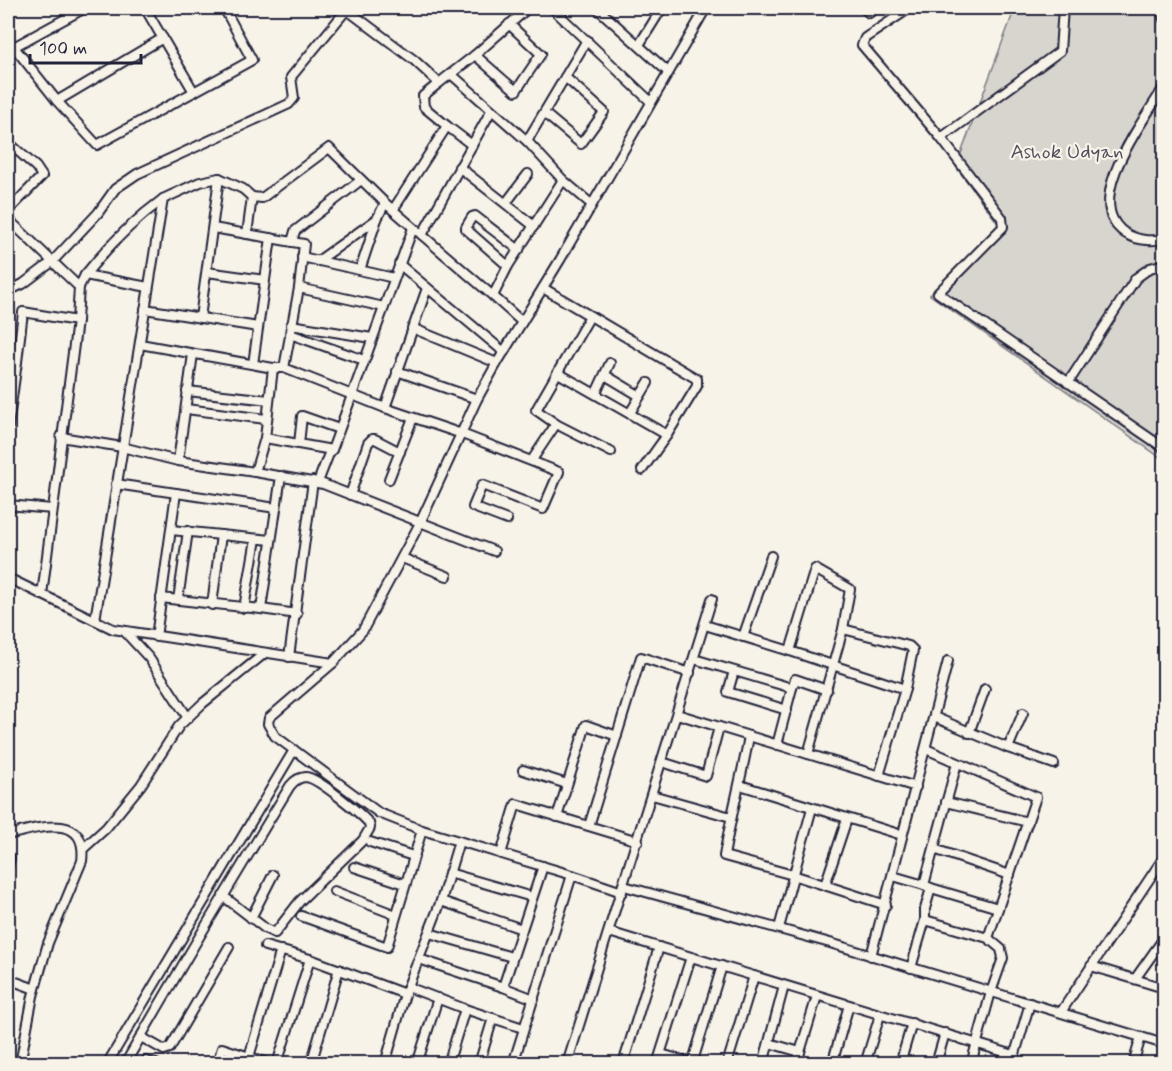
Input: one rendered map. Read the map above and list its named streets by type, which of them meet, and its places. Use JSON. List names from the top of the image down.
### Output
{
  "parks": ["Ashok Udyan"],
  "scale_bar": "100 m"
}
